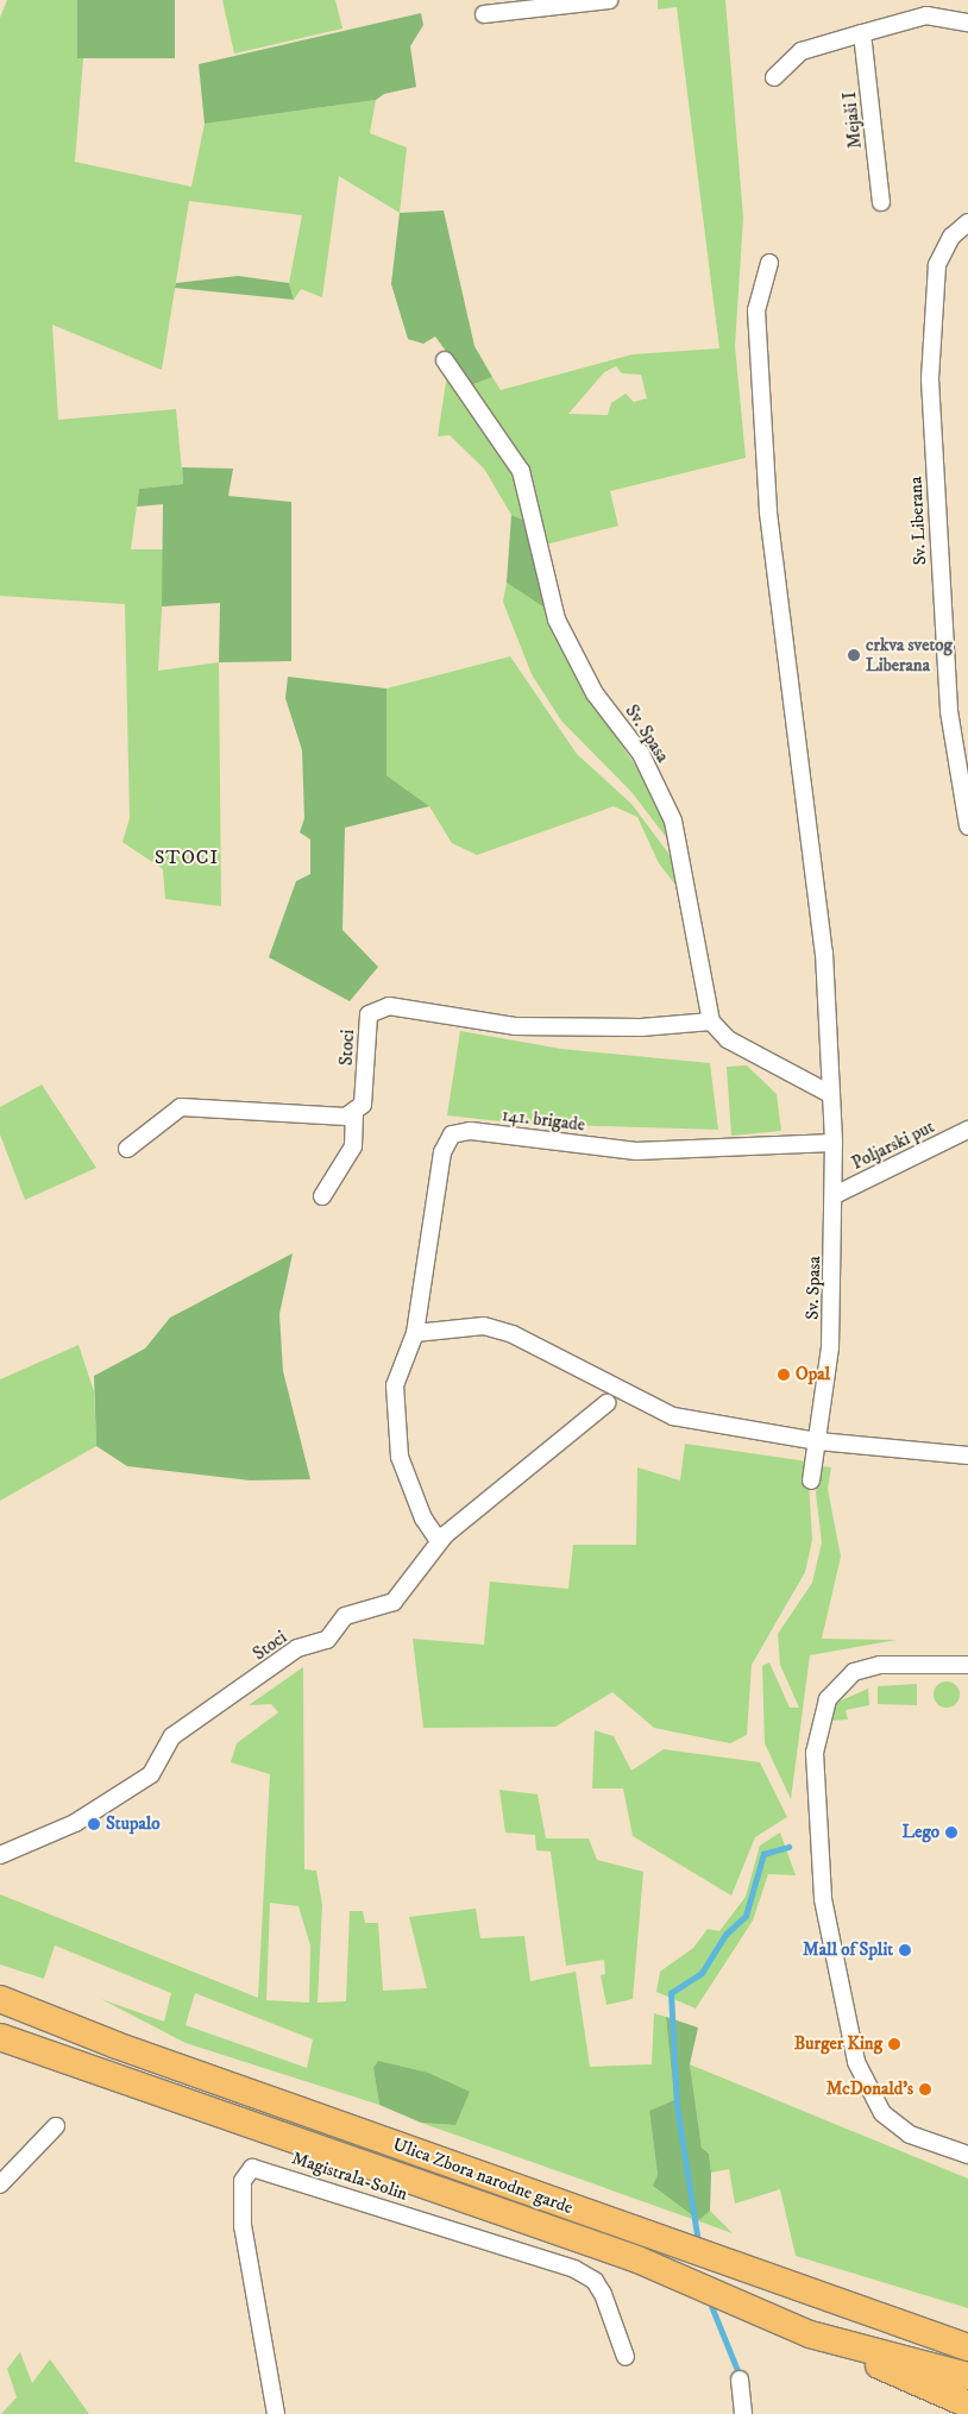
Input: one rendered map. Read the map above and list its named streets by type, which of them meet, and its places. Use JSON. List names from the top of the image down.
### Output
{
  "streets": {
    "highway": ["Ulica Zbora narodne garde"],
    "street": [
      "Mejaši I",
      "Sv. Liberana",
      "Sv. Spasa",
      "Stoci",
      "141. brigade",
      "Poljarski put",
      "Magistrala-Solin"
    ]
  },
  "crossings": [
    ["Sv. Spasa", "Stoci"],
    ["Sv. Spasa", "141. brigade"],
    ["Sv. Spasa", "Poljarski put"],
    ["Stoci", "141. brigade"]
  ],
  "districts": ["STOCI"],
  "places": [
    "crkva svetog Liberana",
    "Opal",
    "Stupalo",
    "Lego",
    "Mall of Split",
    "Burger King",
    "McDonald's"
  ]
}
